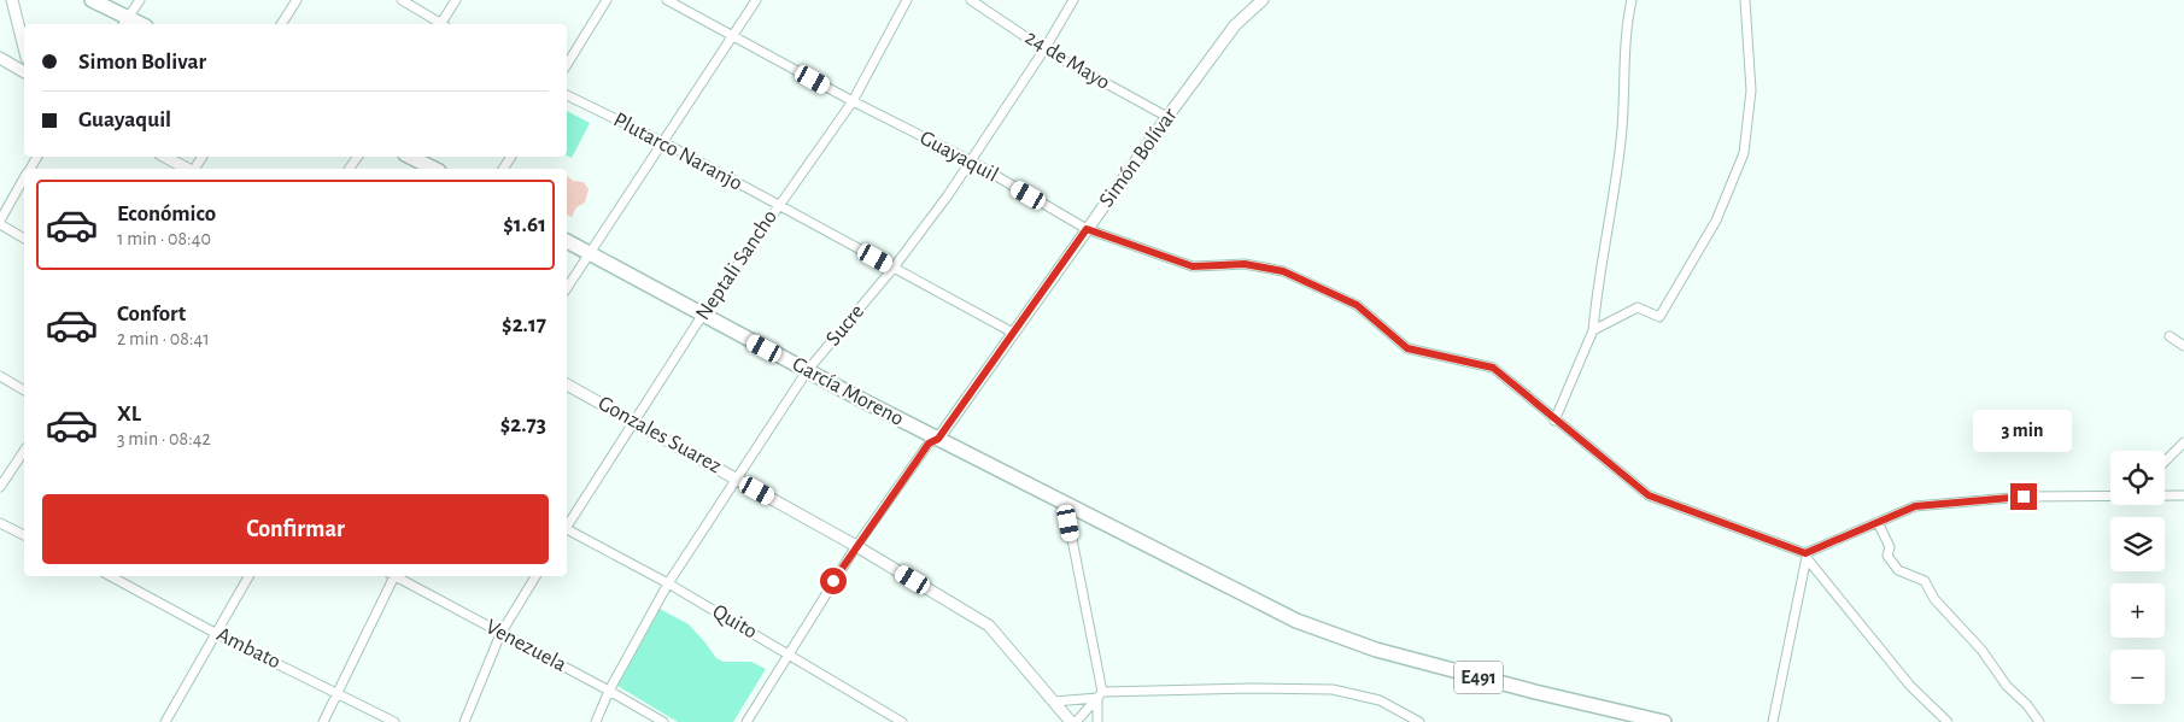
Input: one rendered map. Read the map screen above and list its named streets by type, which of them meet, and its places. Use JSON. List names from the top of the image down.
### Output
{
  "streets": {
    "highway": ["García Moreno", "E491"],
    "street": [
      "24 de Mayo",
      "Plutarco Naranjo",
      "Guayaquil",
      "Simón Bolívar",
      "Neptali Sancho",
      "Sucre",
      "Gonzales Suarez",
      "Quito",
      "Venezuela",
      "Ambato"
    ]
  },
  "crossings": [
    ["24 de Mayo", "Simón Bolívar"],
    ["24 de Mayo", "Sucre"],
    ["Plutarco Naranjo", "Simón Bolívar"],
    ["Plutarco Naranjo", "Neptali Sancho"],
    ["Plutarco Naranjo", "Sucre"],
    ["Guayaquil", "Simón Bolívar"],
    ["Guayaquil", "Neptali Sancho"],
    ["Guayaquil", "Sucre"],
    ["Simón Bolívar", "García Moreno"],
    ["Neptali Sancho", "García Moreno"],
    ["Neptali Sancho", "Gonzales Suarez"],
    ["Sucre", "García Moreno"],
    ["Sucre", "Gonzales Suarez"],
    ["Sucre", "Quito"],
    ["Sucre", "Venezuela"]
  ],
  "page": {
    "banner": ["Simon Bolivar", "Guayaquil"],
    "list": [
      {
        "name": "Económico",
        "note": "1 min · 08:40",
        "value": "$1.61"
      },
      {
        "name": "Confort",
        "note": "2 min · 08:41",
        "value": "$2.17"
      },
      {
        "name": "XL",
        "note": "3 min · 08:42",
        "value": "$2.73"
      }
    ],
    "bubble": "3 min",
    "map_buttons": ["+", "−"],
    "buttons": "Confirmar"
  }
}
